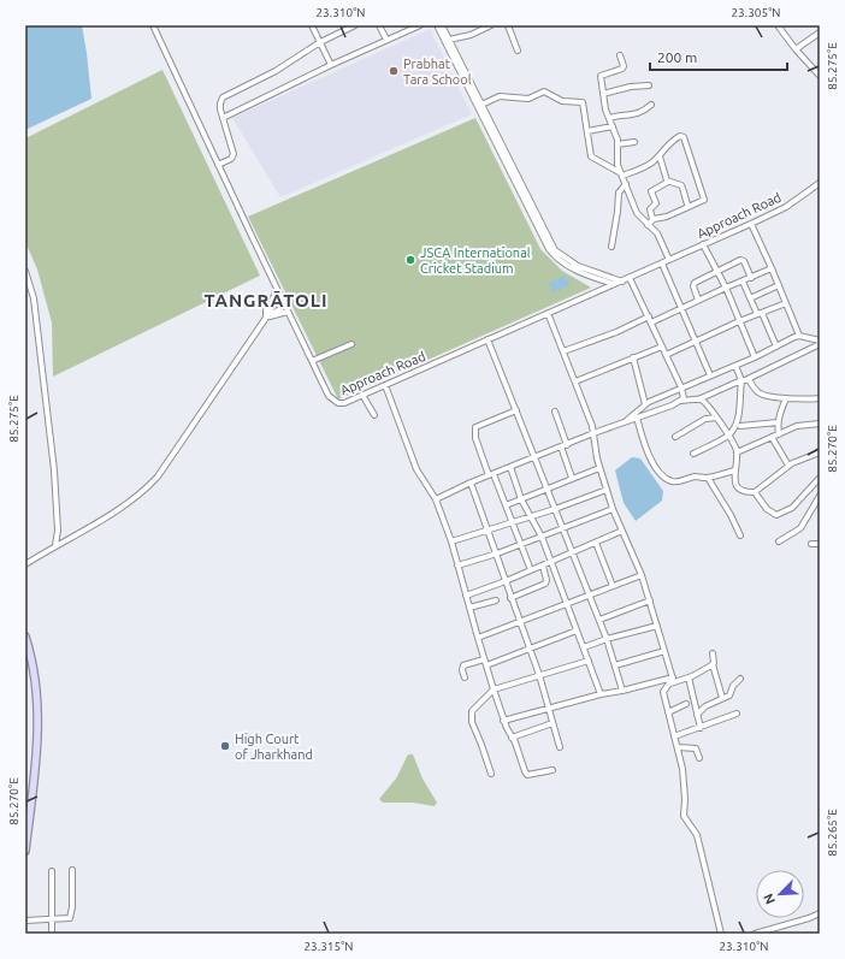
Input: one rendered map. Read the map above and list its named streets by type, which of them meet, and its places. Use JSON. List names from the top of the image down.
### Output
{
  "streets": {
    "street": ["Approach Road"]
  },
  "districts": ["TANGRĀTOLI"],
  "places": ["Prabhat Tara School", "JSCA International Cricket Stadium", "High Court of Jharkhand"],
  "scale_bar": "200 m",
  "north": "bottom left",
  "coordinates": [
    "23.310°N",
    "23.305°N",
    "85.275°E",
    "85.270°E",
    "85.265°E",
    "23.315°N"
  ]
}
